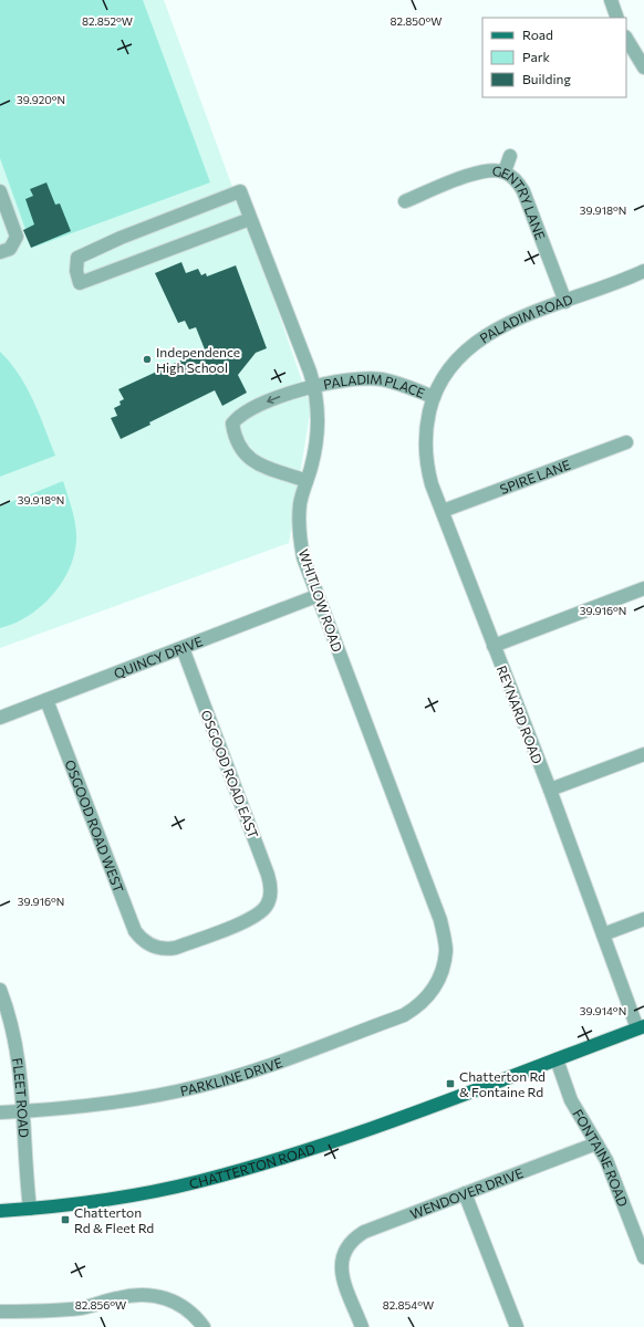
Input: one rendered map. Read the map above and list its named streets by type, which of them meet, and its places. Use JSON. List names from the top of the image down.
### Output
{
  "streets": {
    "main road": ["CHATTERTON ROAD"],
    "street": [
      "GENTRY LANE",
      "PALADIM ROAD",
      "PALADIM PLACE",
      "SPIRE LANE",
      "WHITLOW ROAD",
      "QUINCY DRIVE",
      "REYNARD ROAD",
      "OSGOOD ROAD EAST",
      "OSGOOD ROAD WEST",
      "PARKLINE DRIVE",
      "FLEET ROAD",
      "FONTAINE ROAD",
      "WENDOVER DRIVE"
    ]
  },
  "crossings": [
    ["GENTRY LANE", "PALADIM ROAD"],
    ["PALADIM ROAD", "PALADIM PLACE"],
    ["PALADIM ROAD", "REYNARD ROAD"],
    ["PALADIM PLACE", "WHITLOW ROAD"],
    ["PALADIM PLACE", "REYNARD ROAD"],
    ["SPIRE LANE", "REYNARD ROAD"],
    ["WHITLOW ROAD", "QUINCY DRIVE"],
    ["WHITLOW ROAD", "PARKLINE DRIVE"],
    ["QUINCY DRIVE", "OSGOOD ROAD EAST"],
    ["QUINCY DRIVE", "OSGOOD ROAD WEST"],
    ["REYNARD ROAD", "CHATTERTON ROAD"],
    ["OSGOOD ROAD EAST", "OSGOOD ROAD WEST"],
    ["PARKLINE DRIVE", "FLEET ROAD"],
    ["FLEET ROAD", "CHATTERTON ROAD"],
    ["FONTAINE ROAD", "CHATTERTON ROAD"],
    ["FONTAINE ROAD", "WENDOVER DRIVE"]
  ],
  "places": {
    "other": ["Independence High School"],
    "transit": ["Chatterton Rd & Fontaine Rd", "Chatterton Rd & Fleet Rd"]
  },
  "legend": ["Road", "Park", "Building"],
  "coordinates": [
    "82.852°W",
    "82.850°W",
    "39.920°N",
    "39.918°N",
    "39.916°N",
    "39.914°N",
    "82.856°W",
    "82.854°W"
  ]
}
